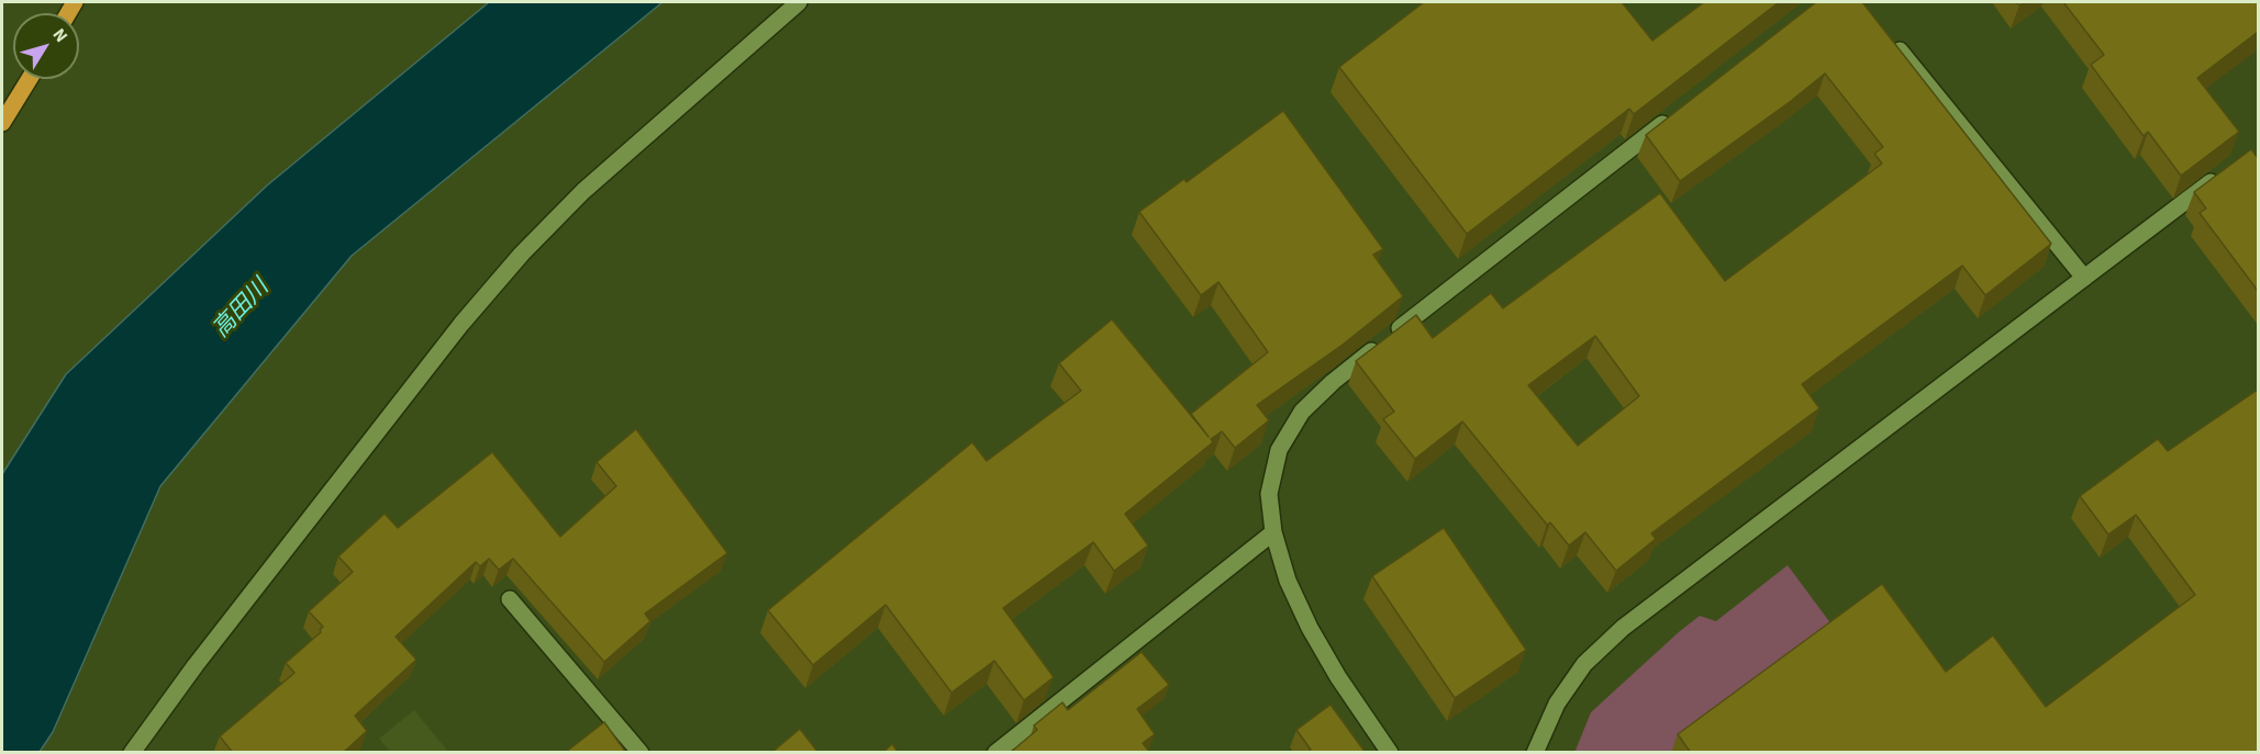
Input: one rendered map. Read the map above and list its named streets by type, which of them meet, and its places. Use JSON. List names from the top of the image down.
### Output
{
  "water": ["高田川"],
  "north": "top right"
}
